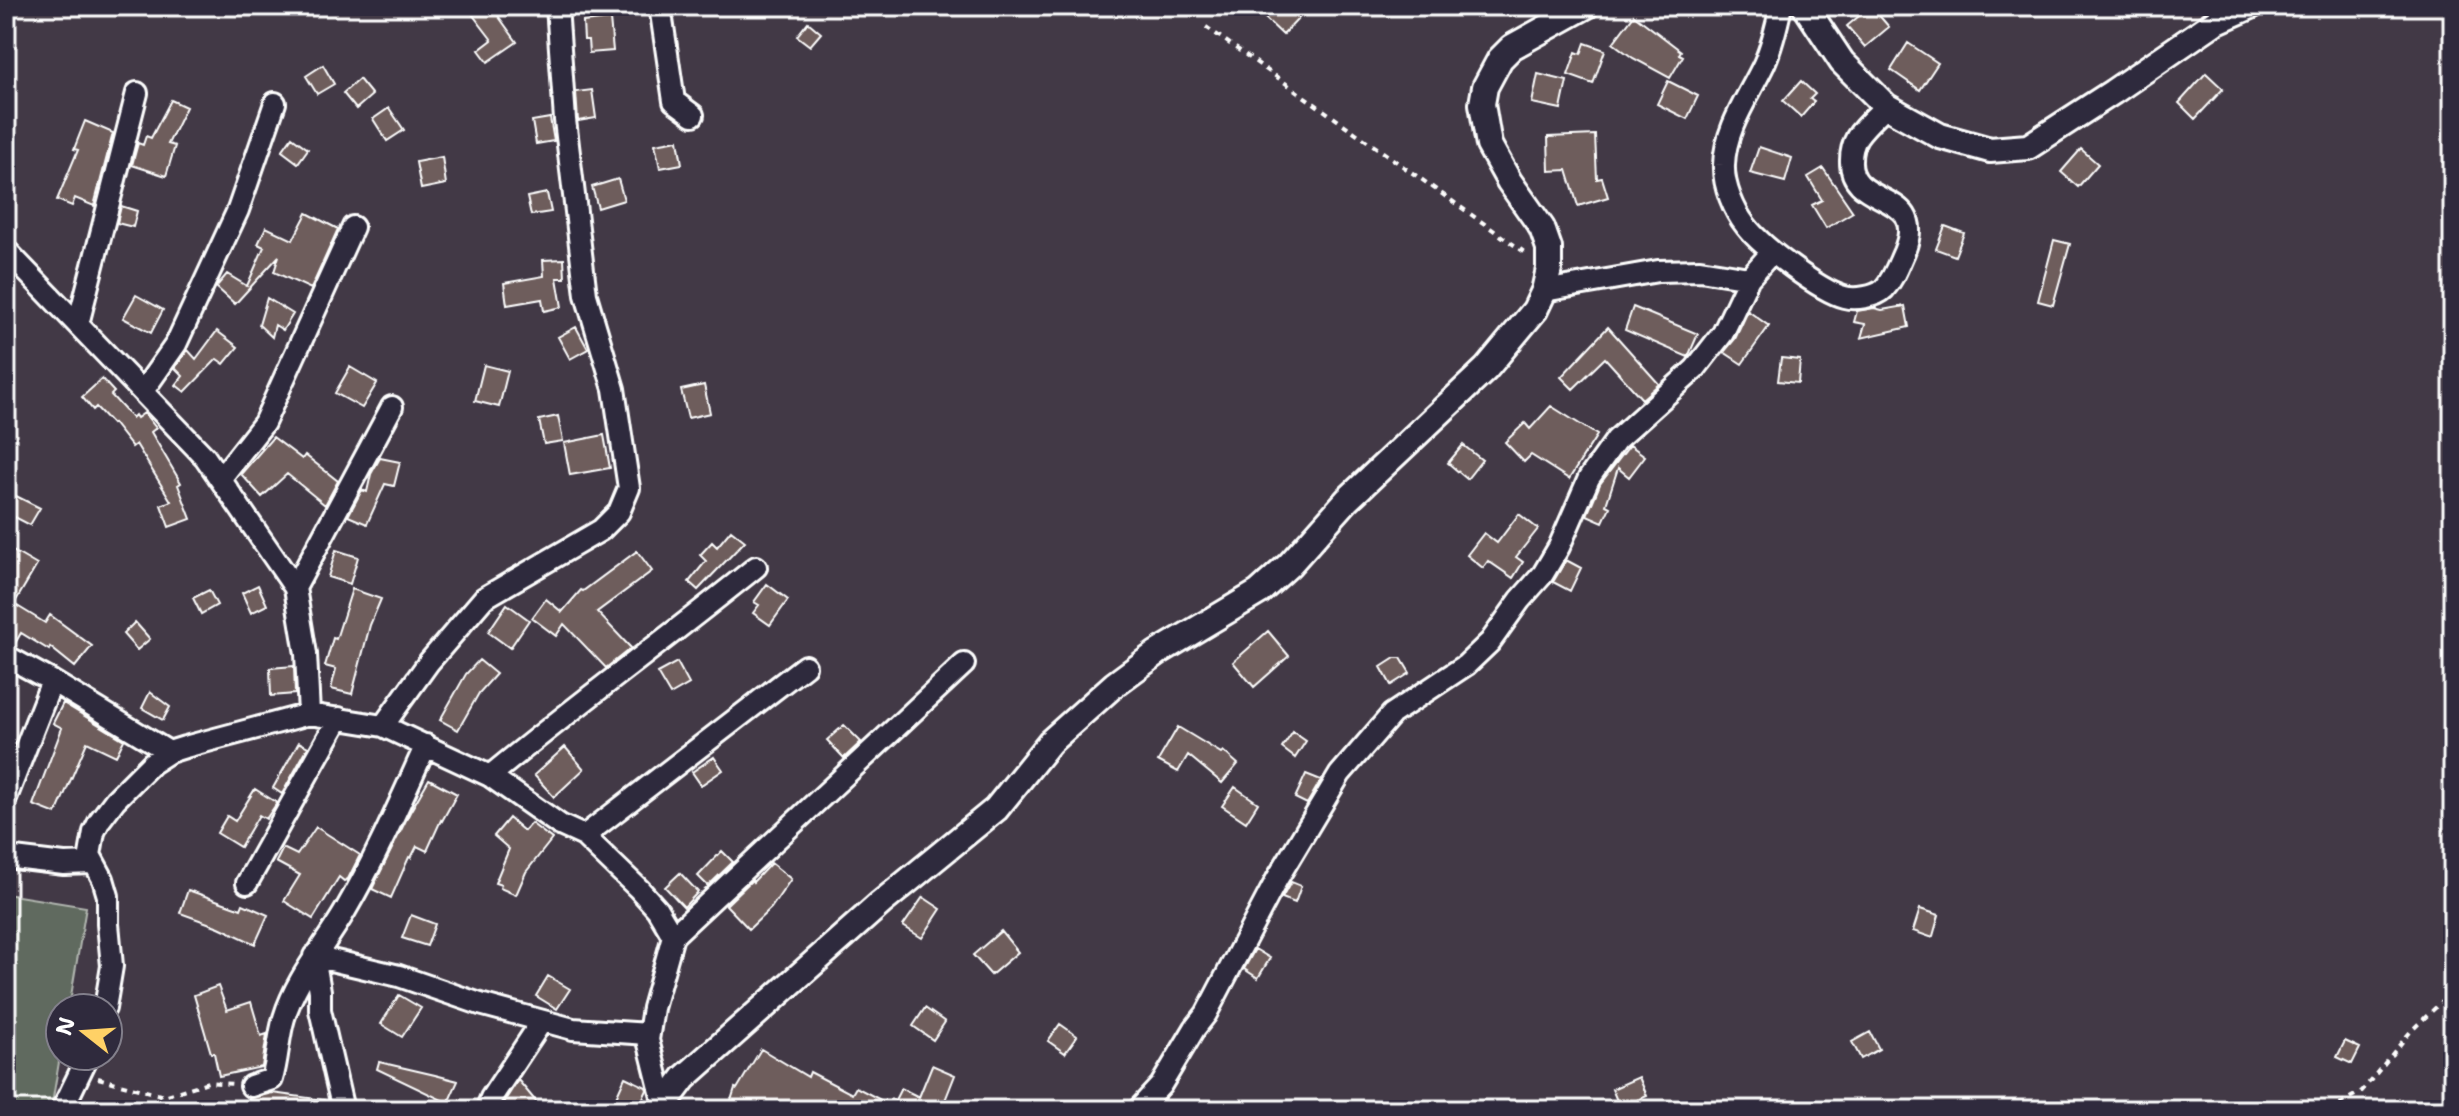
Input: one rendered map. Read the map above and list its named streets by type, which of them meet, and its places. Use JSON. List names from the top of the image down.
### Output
{
  "north": "left"
}
